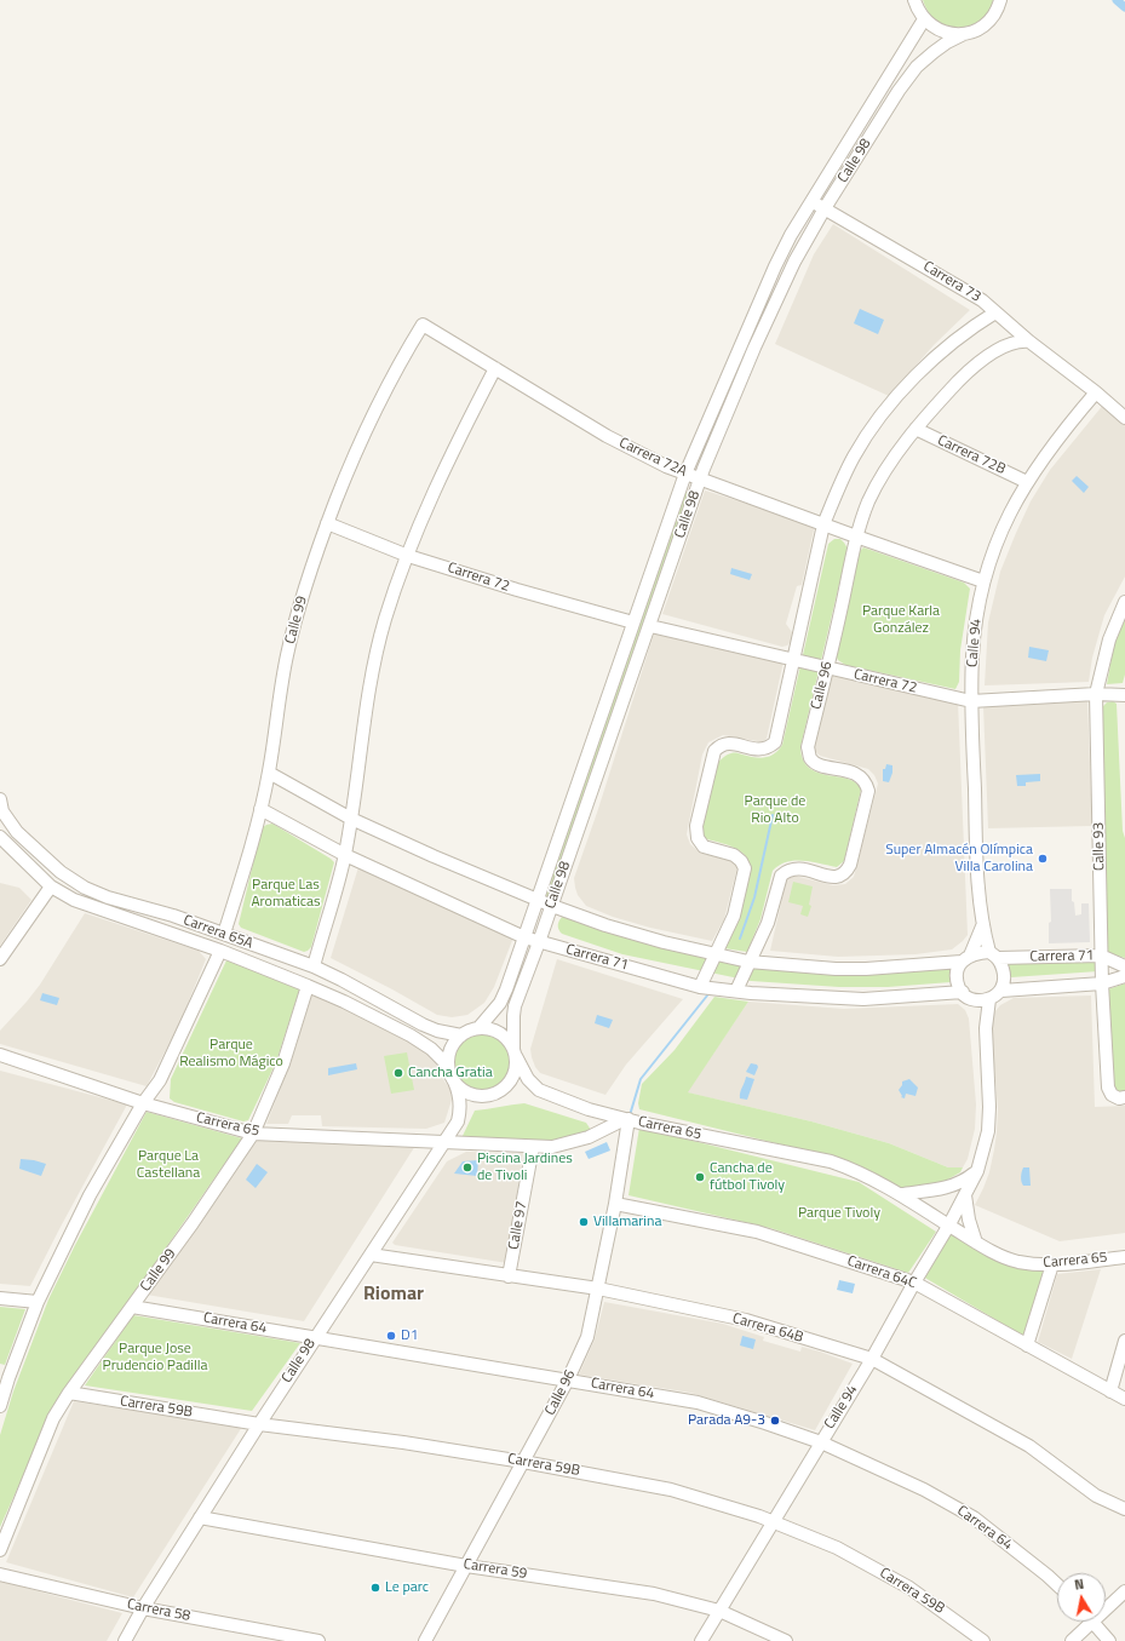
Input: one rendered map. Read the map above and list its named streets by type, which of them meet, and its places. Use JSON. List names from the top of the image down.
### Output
{
  "streets": {
    "street": [
      "Calle 98",
      "Carrera 73",
      "Carrera 72B",
      "Carrera 72A",
      "Carrera 72",
      "Calle 99",
      "Calle 94",
      "Calle 96",
      "Calle 93",
      "Carrera 65A",
      "Carrera 71",
      "Carrera 65",
      "Calle 97",
      "Carrera 64C",
      "Carrera 64",
      "Carrera 64B",
      "Carrera 59B",
      "Carrera 59",
      "Carrera 58"
    ]
  },
  "crossings": [
    ["Calle 98", "Carrera 73"],
    ["Calle 98", "Carrera 72A"],
    ["Calle 98", "Carrera 72"],
    ["Calle 98", "Carrera 65A"],
    ["Calle 98", "Carrera 71"],
    ["Calle 98", "Carrera 65"],
    ["Calle 98", "Carrera 64"],
    ["Calle 98", "Carrera 64B"],
    ["Calle 98", "Carrera 59B"],
    ["Calle 98", "Carrera 59"],
    ["Calle 98", "Carrera 58"],
    ["Carrera 73", "Calle 94"],
    ["Carrera 73", "Calle 96"],
    ["Carrera 72B", "Calle 94"],
    ["Carrera 72B", "Calle 96"],
    ["Carrera 72A", "Calle 99"],
    ["Carrera 72A", "Calle 94"],
    ["Carrera 72A", "Calle 96"],
    ["Carrera 72", "Calle 99"],
    ["Carrera 72", "Calle 94"],
    ["Carrera 72", "Calle 96"],
    ["Carrera 72", "Calle 93"],
    ["Calle 99", "Carrera 65A"],
    ["Calle 99", "Carrera 71"],
    ["Calle 99", "Carrera 65"],
    ["Calle 99", "Carrera 64"],
    ["Calle 99", "Carrera 59B"],
    ["Calle 94", "Carrera 71"],
    ["Calle 94", "Carrera 65"],
    ["Calle 94", "Carrera 64C"],
    ["Calle 94", "Carrera 64"],
    ["Calle 94", "Carrera 64B"],
    ["Calle 94", "Carrera 59B"],
    ["Calle 94", "Carrera 59"],
    ["Calle 96", "Carrera 71"],
    ["Calle 96", "Carrera 65"],
    ["Calle 96", "Carrera 64C"],
    ["Calle 96", "Carrera 64"],
    ["Calle 96", "Carrera 64B"],
    ["Calle 96", "Carrera 59B"],
    ["Calle 96", "Carrera 59"],
    ["Calle 93", "Carrera 71"],
    ["Carrera 65", "Calle 97"],
    ["Calle 97", "Carrera 64B"]
  ],
  "districts": ["Riomar"],
  "parks": [
    "Parque Karla González",
    "Parque de Rio Alto",
    "Parque Las Aromaticas",
    "Parque Realismo Mágico",
    "Parque La Castellana",
    "Parque Tivoly",
    "Parque Jose Prudencio Padilla"
  ],
  "places": [
    "Super Almacén Olímpica Villa Carolina",
    "Cancha Gratia",
    "Piscina Jardines de Tivoli",
    "Cancha de fútbol Tivoly",
    "Villamarina",
    "D1",
    "Parada A9-3",
    "Le parc"
  ],
  "north": "top"
}
